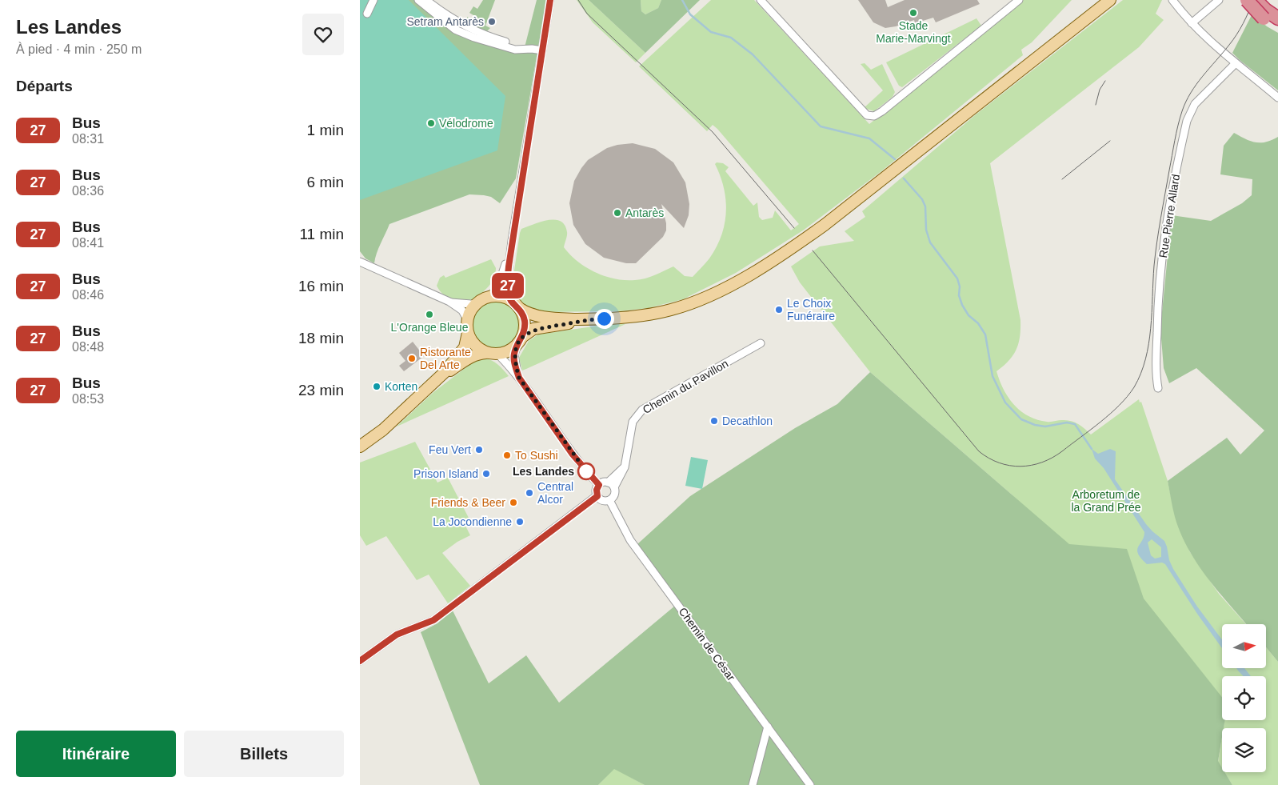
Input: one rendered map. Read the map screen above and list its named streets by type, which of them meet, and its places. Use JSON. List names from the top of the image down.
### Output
{
  "streets": {
    "street": ["Rue Pierre Allard", "Chemin du Pavillon", "Chemin de César"]
  },
  "crossings": [
    ["Chemin du Pavillon", "Chemin de César"]
  ],
  "parks": ["Arboretum de la Grand Prée"],
  "places": [
    "Stade Marie-Marvingt",
    "Setram Antarès",
    "Vélodrome",
    "Antarès",
    "Le Choix Funéraire",
    "L'Orange Bleue",
    "Ristorante Del Arte",
    "Korten",
    "Decathlon",
    "Feu Vert",
    "To Sushi",
    "Les Landes",
    "Prison Island",
    "Central Alcor",
    "Friends & Beer",
    "La Jocondienne"
  ],
  "lines": ["bus line 27"],
  "north": "right",
  "page": {
    "heading": [
      ["Les Landes", "À pied · 4 min · 250 m"],
      "Départs"
    ],
    "on_map": "27",
    "list": [
      {
        "mark": "27",
        "name": "Bus",
        "note": "08:31",
        "value": "1 min"
      },
      {
        "mark": "27",
        "name": "Bus",
        "note": "08:36",
        "value": "6 min"
      },
      {
        "mark": "27",
        "name": "Bus",
        "note": "08:41",
        "value": "11 min"
      },
      {
        "mark": "27",
        "name": "Bus",
        "note": "08:46",
        "value": "16 min"
      },
      {
        "mark": "27",
        "name": "Bus",
        "note": "08:48",
        "value": "18 min"
      },
      {
        "mark": "27",
        "name": "Bus",
        "note": "08:53",
        "value": "23 min"
      }
    ],
    "buttons": ["Itinéraire", "Billets"]
  }
}
